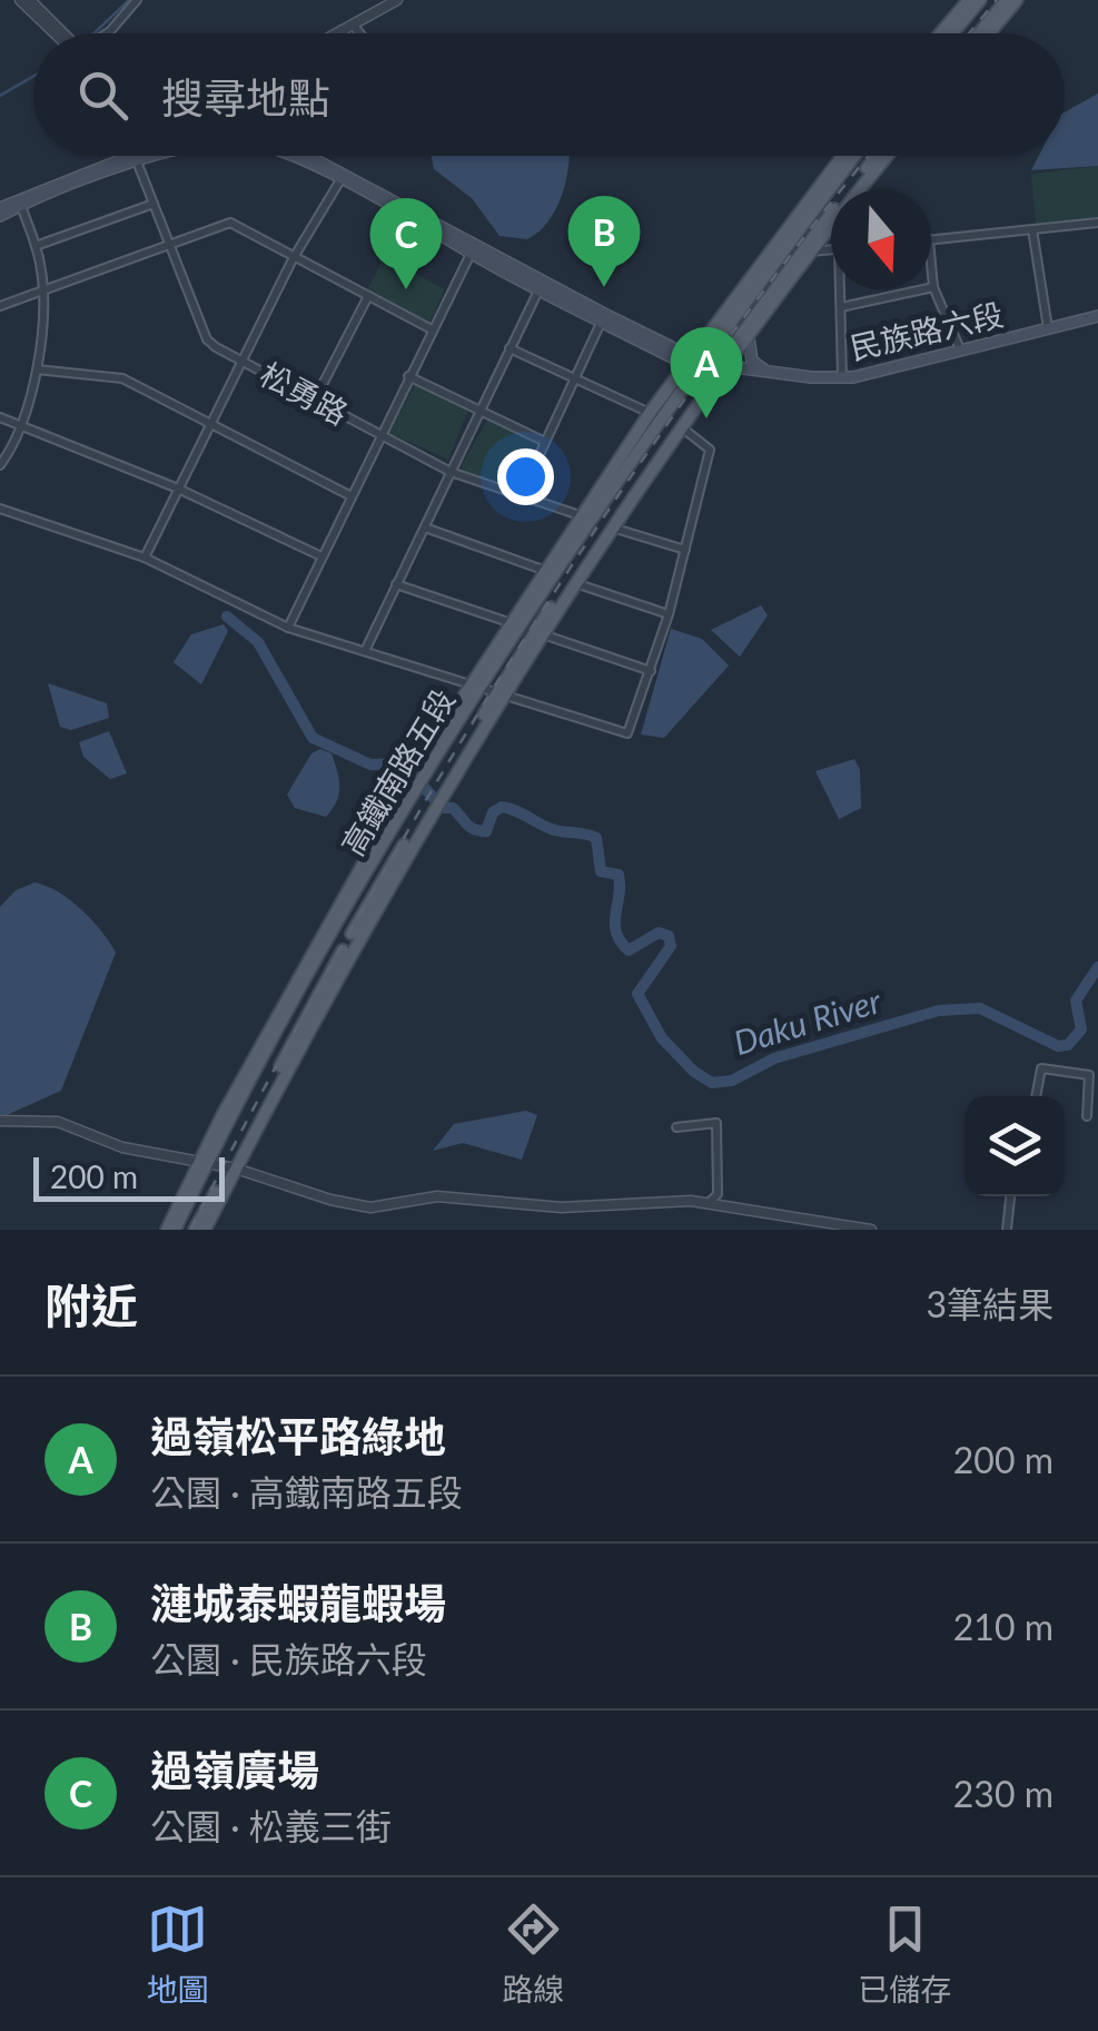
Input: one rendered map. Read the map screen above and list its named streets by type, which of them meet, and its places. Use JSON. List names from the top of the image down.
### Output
{
  "streets": {
    "main road": ["民族路六段", "高鐵南路五段"],
    "street": ["松勇路"]
  },
  "crossings": [
    ["民族路六段", "松勇路"],
    ["民族路六段", "高鐵南路五段"],
    ["松勇路", "高鐵南路五段"]
  ],
  "water": ["Daku River"],
  "scale_bar": "200 m",
  "north": "bottom",
  "page": {
    "search": "搜尋地點",
    "pins": ["B", "C", "A"],
    "scale": "200 m",
    "heading": ["附近", "3筆結果"],
    "list": [
      {
        "mark": "A",
        "name": "過嶺松平路綠地",
        "note": "公園 · 高鐵南路五段",
        "value": "200 m"
      },
      {
        "mark": "B",
        "name": "漣城泰蝦龍蝦場",
        "note": "公園 · 民族路六段",
        "value": "210 m"
      },
      {
        "mark": "C",
        "name": "過嶺廣場",
        "note": "公園 · 松義三街",
        "value": "230 m"
      }
    ],
    "nav": ["地圖", "路線", "已儲存"]
  }
}
